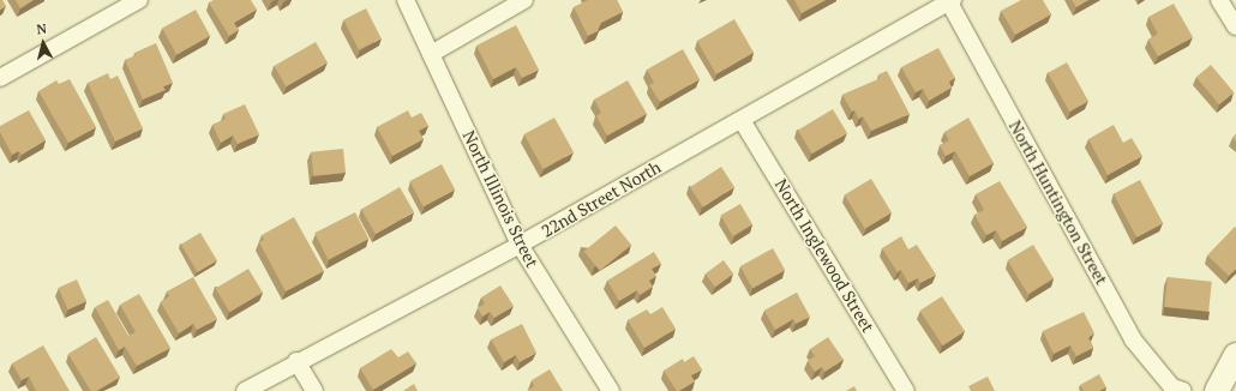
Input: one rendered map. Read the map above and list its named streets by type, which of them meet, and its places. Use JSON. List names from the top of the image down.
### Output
{
  "streets": {
    "street": [
      "North Illinois Street",
      "22nd Street North",
      "North Huntington Street",
      "North Inglewood Street"
    ]
  },
  "crossings": [
    ["North Illinois Street", "22nd Street North"],
    ["22nd Street North", "North Huntington Street"],
    ["22nd Street North", "North Inglewood Street"]
  ],
  "north": "top"
}
